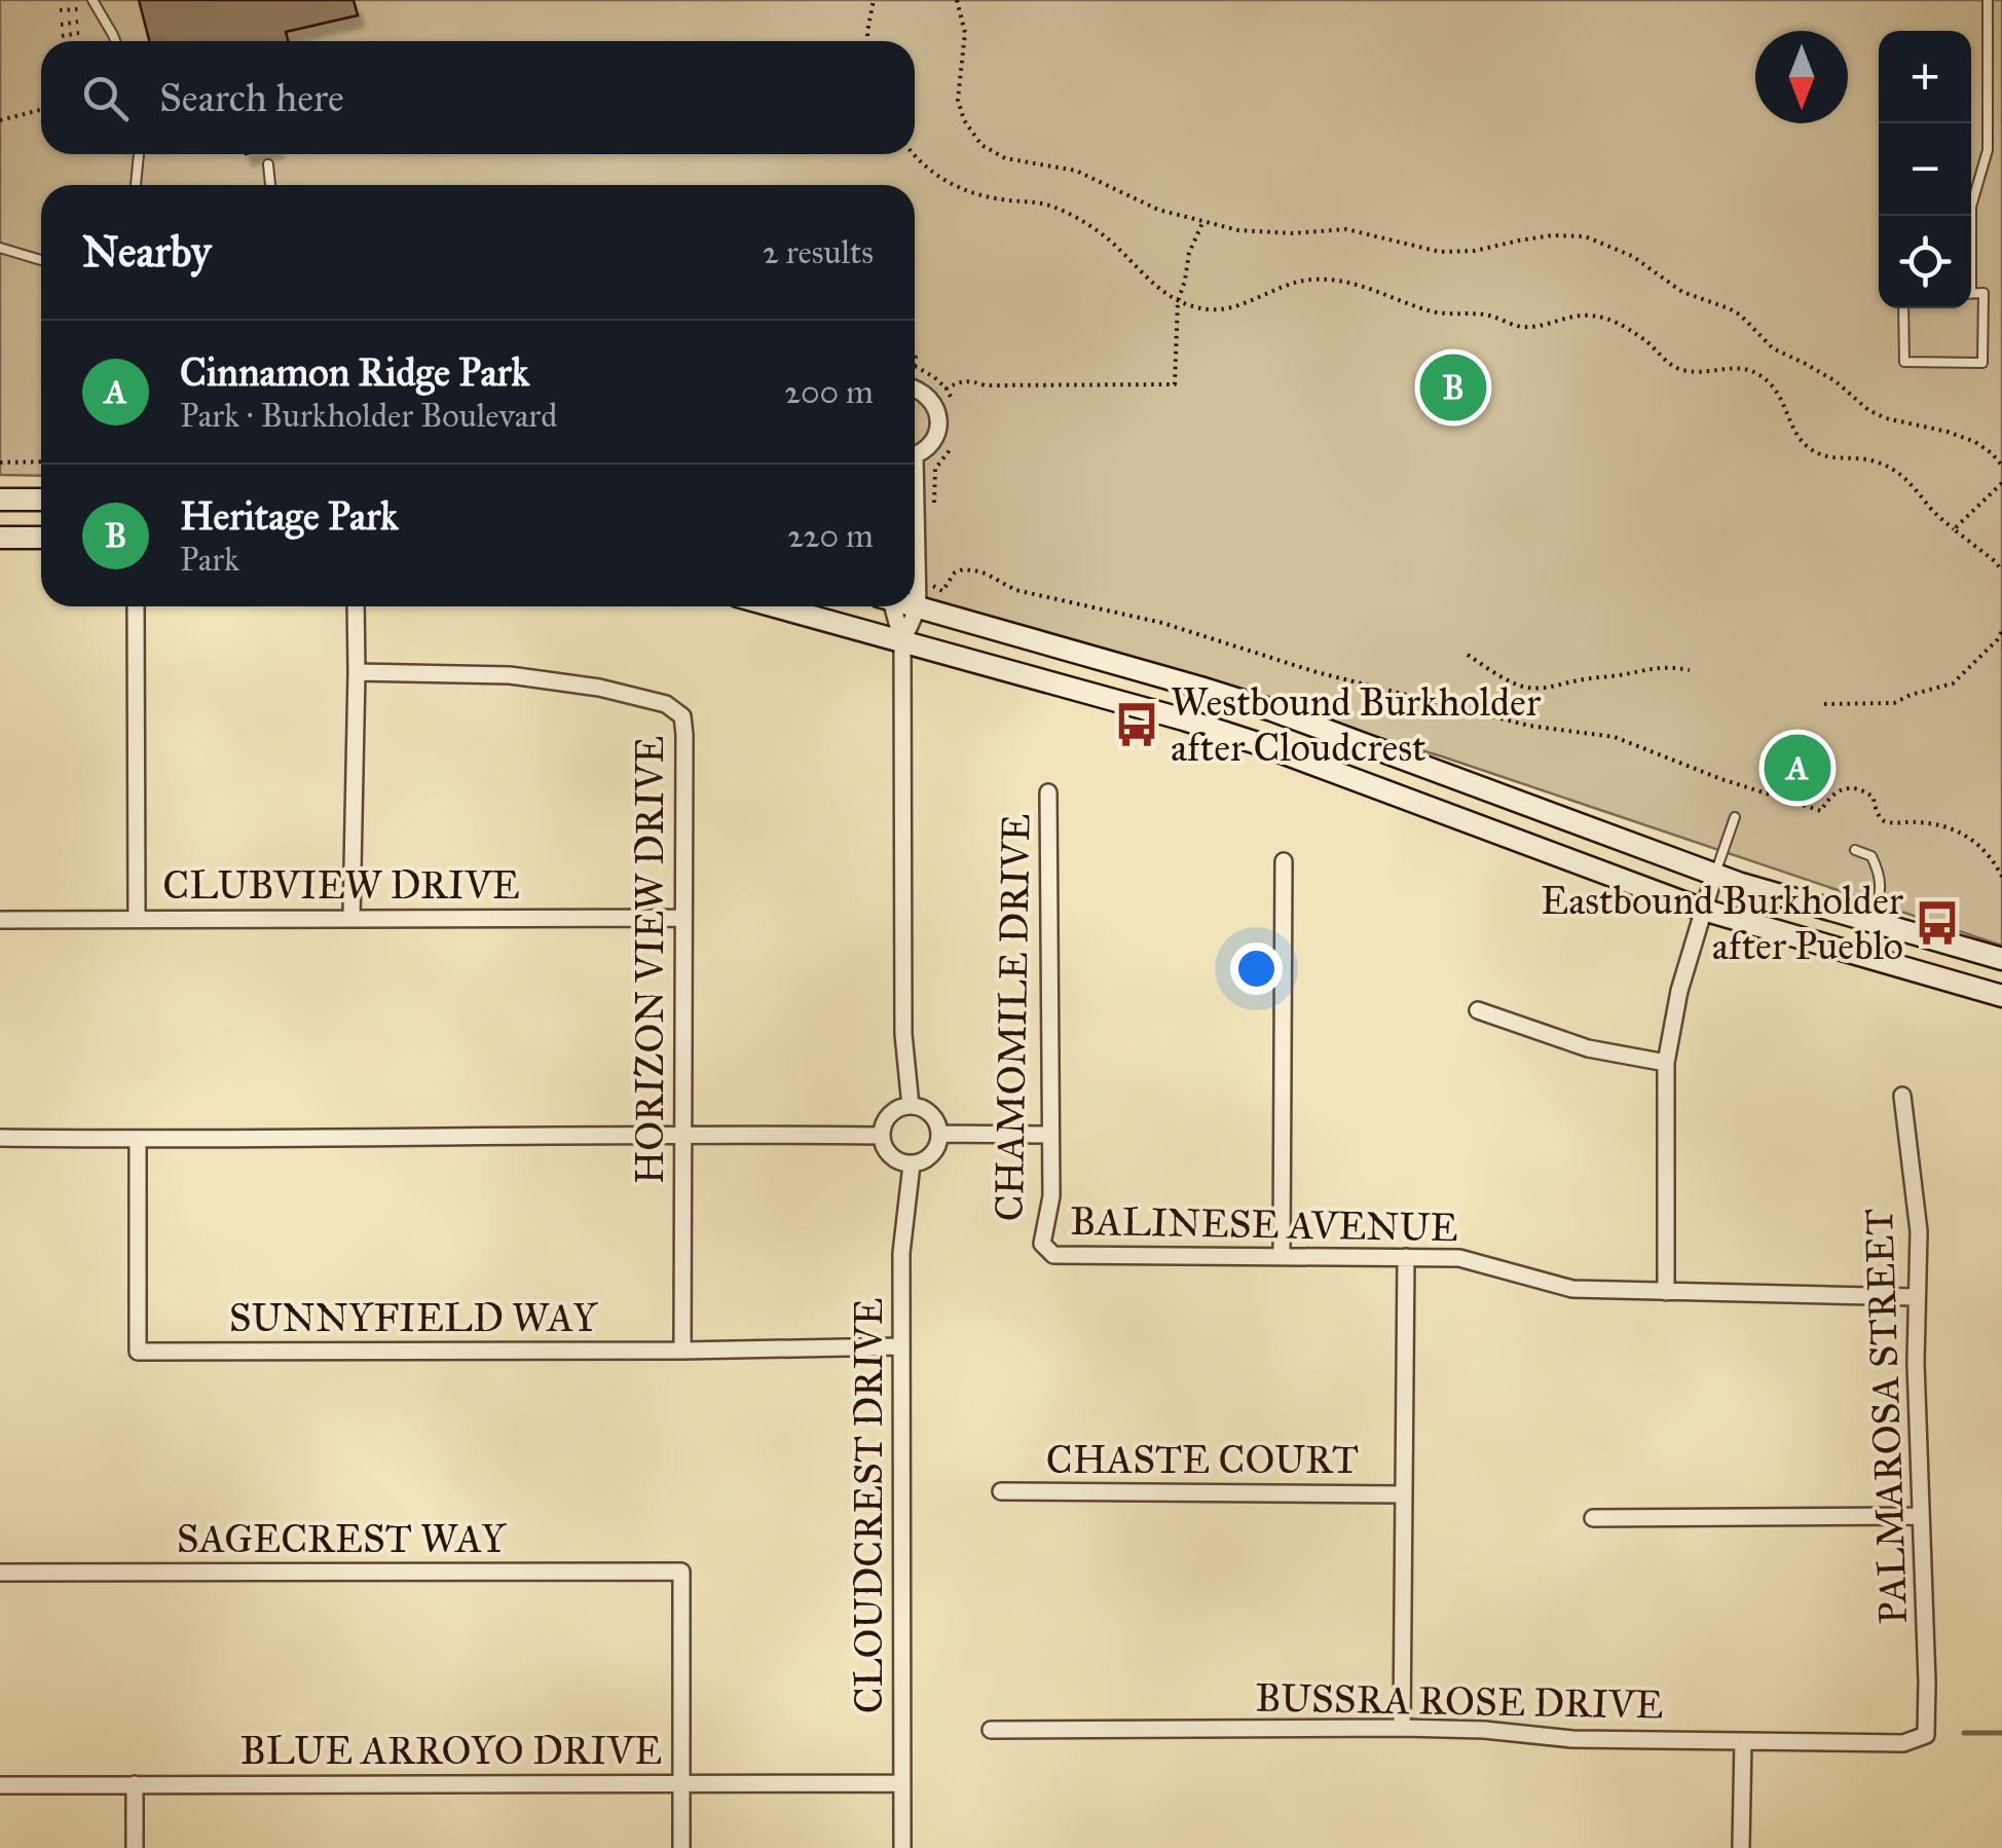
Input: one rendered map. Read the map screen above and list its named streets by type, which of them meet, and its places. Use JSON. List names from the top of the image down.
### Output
{
  "streets": {
    "street": [
      "CLUBVIEW DRIVE",
      "HORIZON VIEW DRIVE",
      "CHAMOMILE DRIVE",
      "BALINESE AVENUE",
      "SUNNYFIELD WAY",
      "PALMAROSA STREET",
      "CHASTE COURT",
      "CLOUDCREST DRIVE",
      "SAGECREST WAY",
      "BUSSRA ROSE DRIVE",
      "BLUE ARROYO DRIVE"
    ]
  },
  "crossings": [
    ["CLUBVIEW DRIVE", "HORIZON VIEW DRIVE"],
    ["HORIZON VIEW DRIVE", "SUNNYFIELD WAY"],
    ["CHAMOMILE DRIVE", "BALINESE AVENUE"],
    ["BALINESE AVENUE", "PALMAROSA STREET"],
    ["SUNNYFIELD WAY", "CLOUDCREST DRIVE"],
    ["PALMAROSA STREET", "BUSSRA ROSE DRIVE"],
    ["CLOUDCREST DRIVE", "BLUE ARROYO DRIVE"],
    ["SAGECREST WAY", "BLUE ARROYO DRIVE"]
  ],
  "places": {
    "bus stop": ["Westbound Burkholder after Cloudcrest", "Eastbound Burkholder after Pueblo"]
  },
  "north": "bottom",
  "page": {
    "map_buttons": ["+", "−"],
    "search": "Search here",
    "heading": ["Nearby", "2 results"],
    "list": [
      {
        "mark": "A",
        "name": "Cinnamon Ridge Park",
        "note": "Park · Burkholder Boulevard",
        "value": "200 m"
      },
      {
        "mark": "B",
        "name": "Heritage Park",
        "note": "Park",
        "value": "220 m"
      }
    ],
    "pins": ["B", "A"]
  }
}
